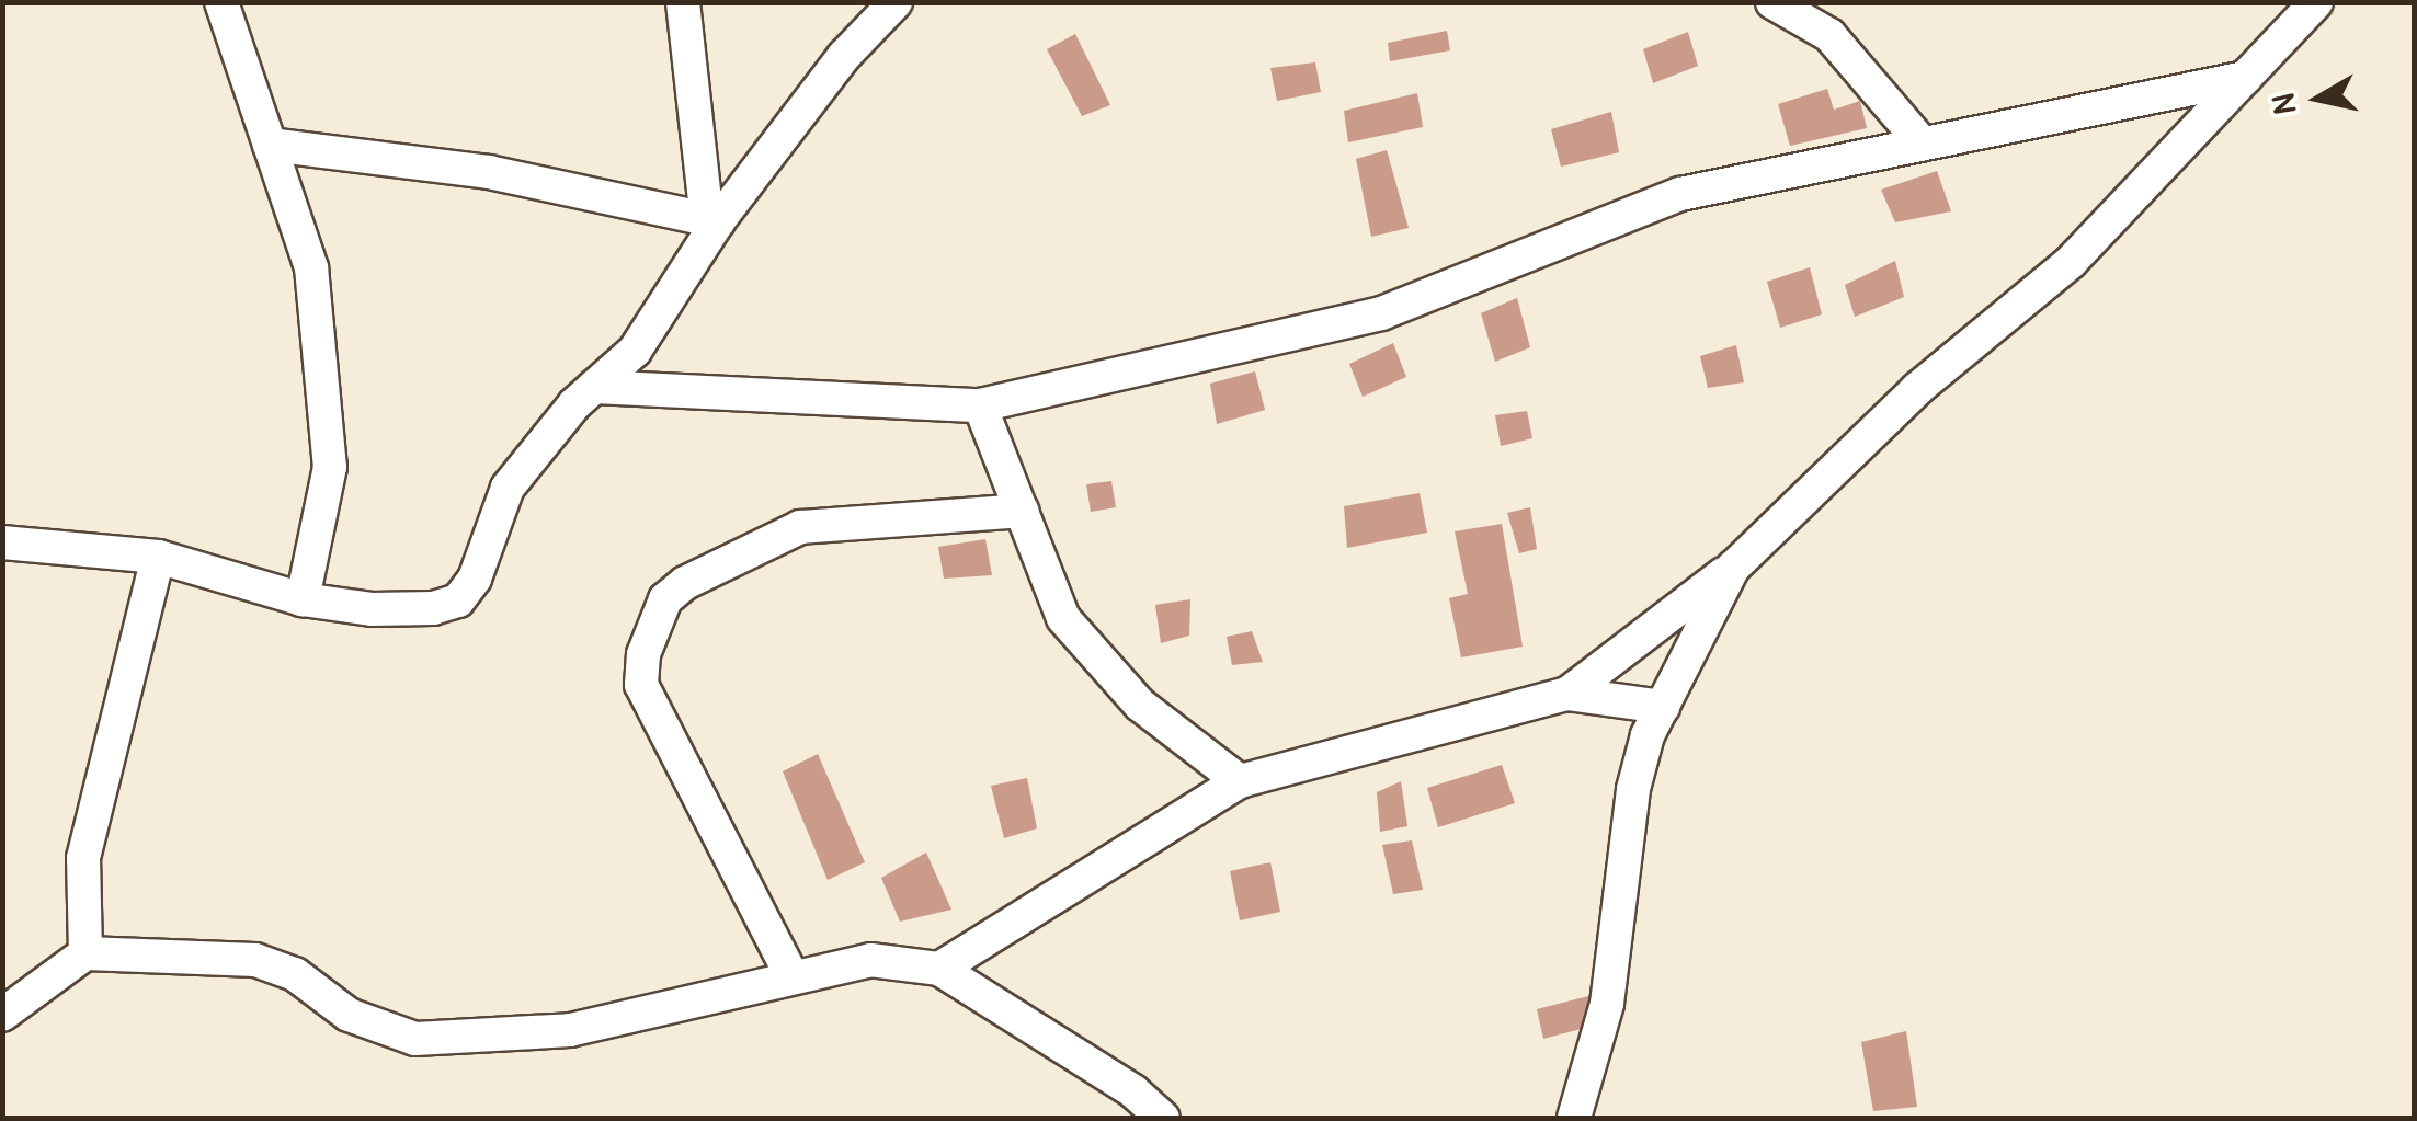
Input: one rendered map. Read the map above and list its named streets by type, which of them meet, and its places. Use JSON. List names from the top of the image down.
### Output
{
  "north": "left"
}
